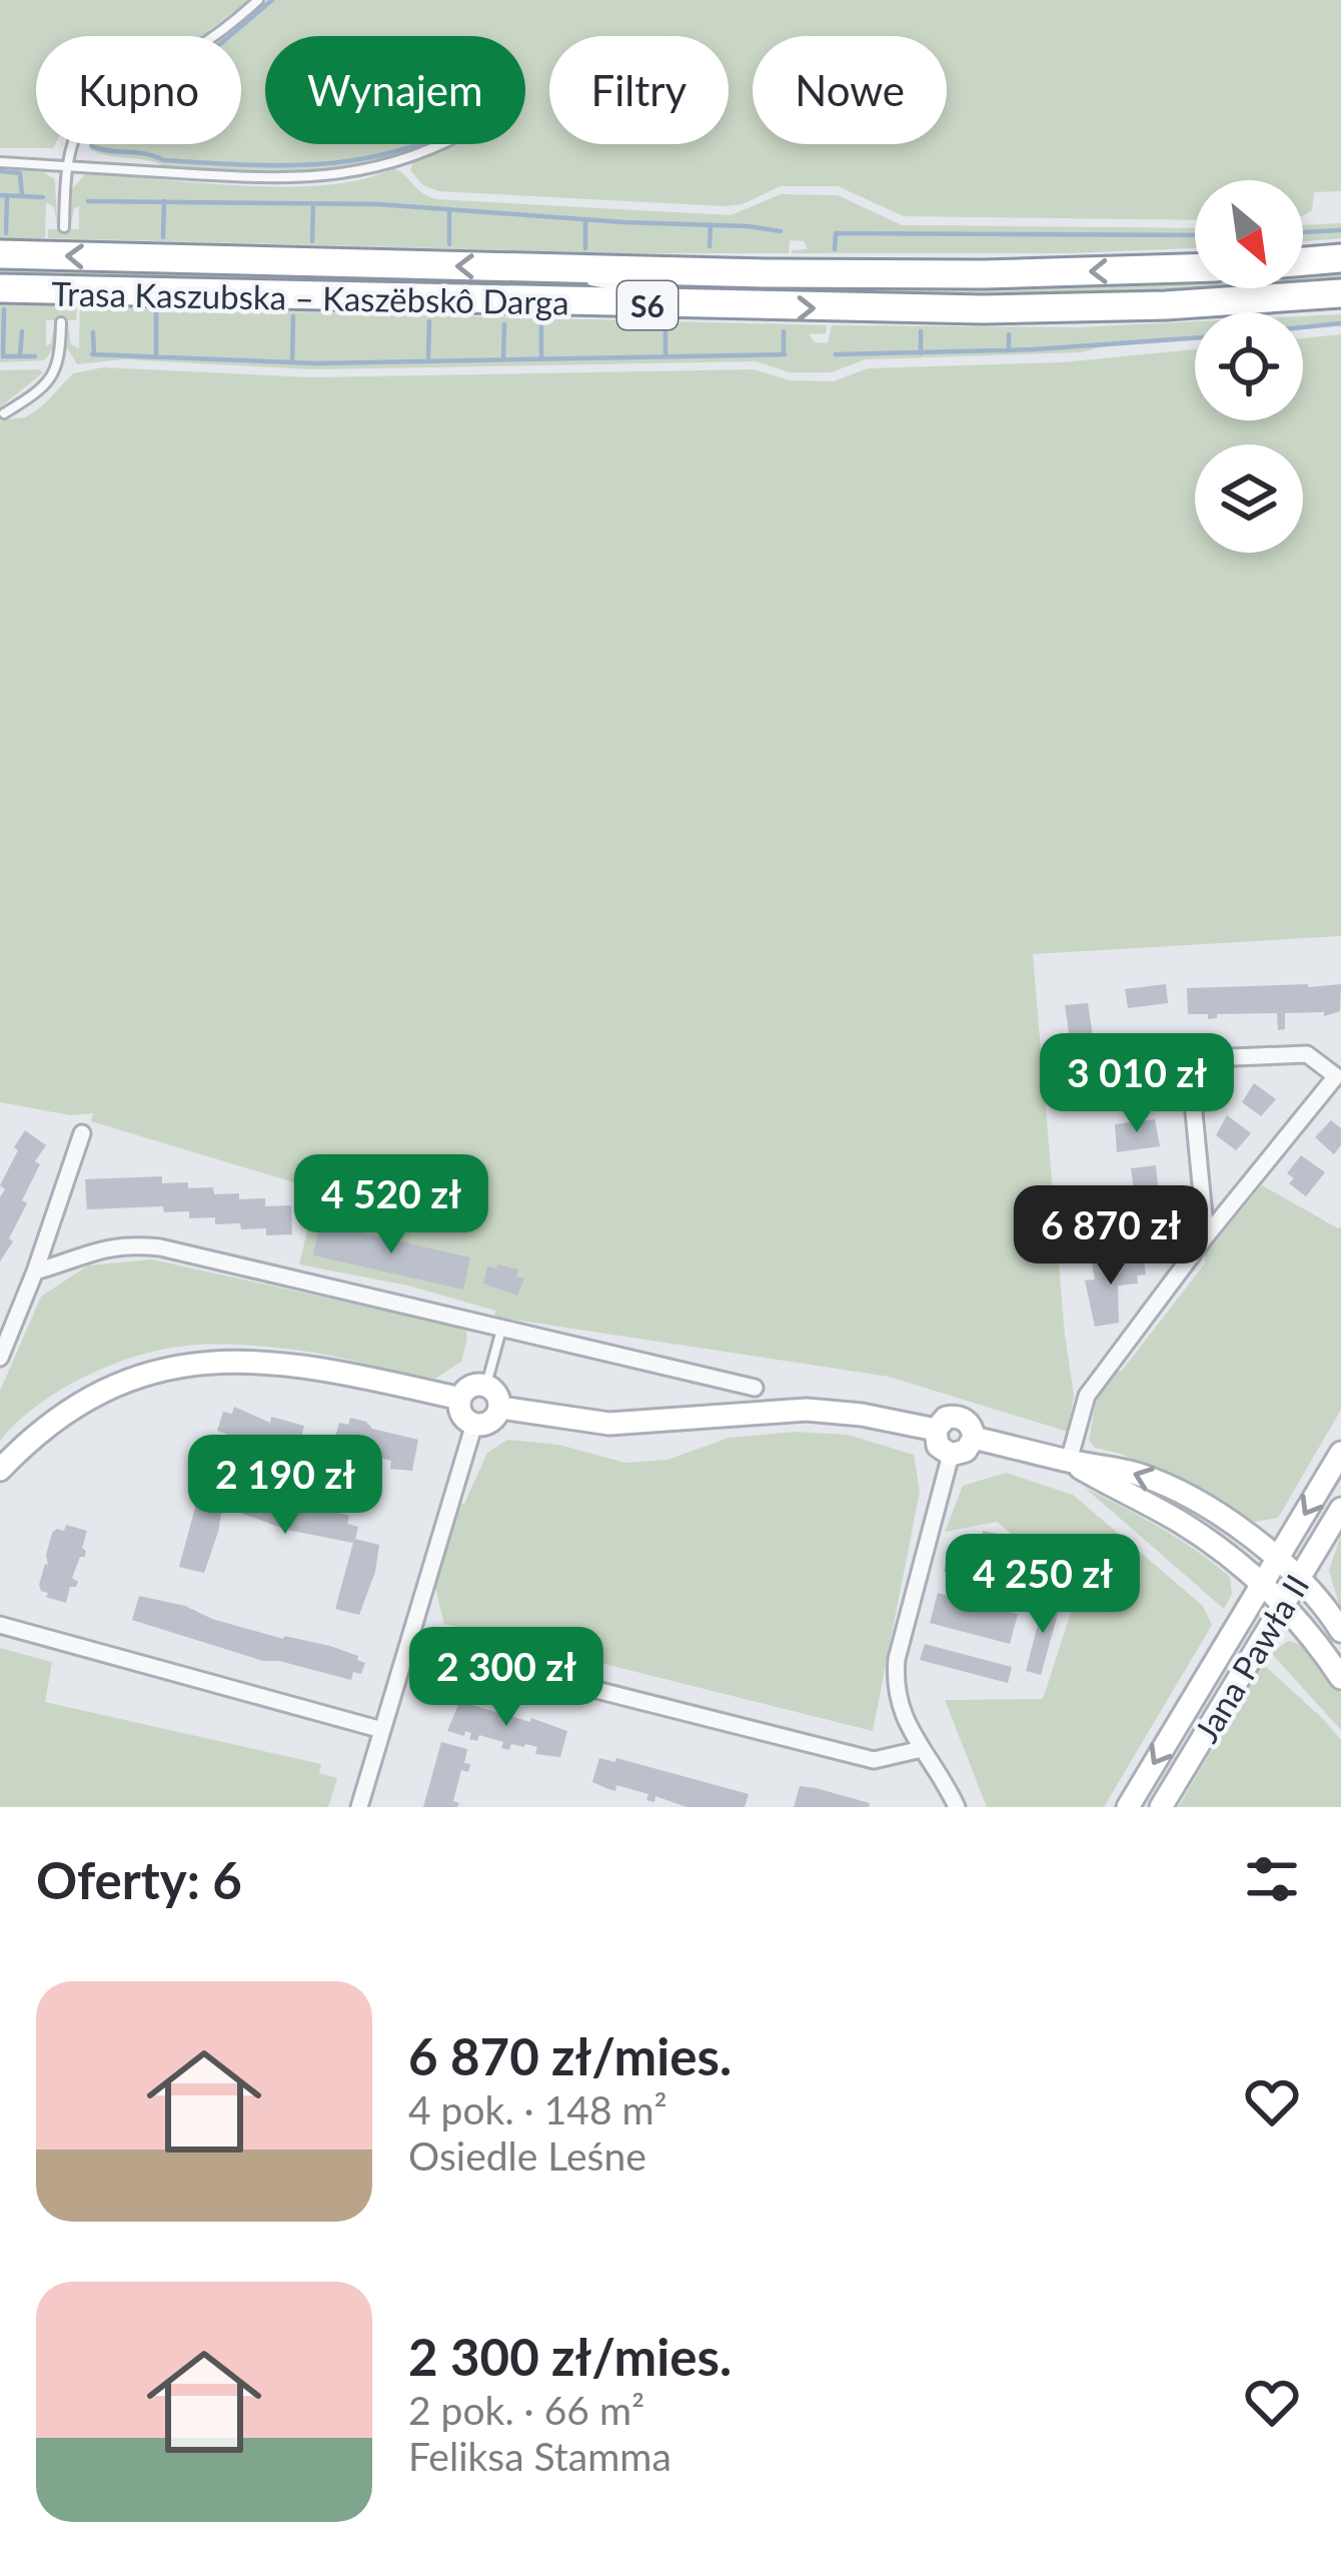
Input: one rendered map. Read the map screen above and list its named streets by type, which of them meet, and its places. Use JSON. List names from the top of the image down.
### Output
{
  "streets": {
    "highway": ["Trasa Kaszubska – Kaszëbskô Darga", "S6"],
    "street": ["Jana Pawła II"]
  },
  "north": "bottom right",
  "page": {
    "chip": [
      "Kupno",
      "Wynajem",
      "Filtry",
      "Nowe"
    ],
    "price": [
      "3 010 zł",
      "4 520 zł",
      "6 870 zł",
      "2 190 zł",
      "4 250 zł",
      "2 300 zł"
    ],
    "heading": "Oferty: 6",
    "list": [
      {
        "name": "6 870 zł/mies.",
        "note": "4 pok. · 148 m² · Osiedle Leśne"
      },
      {
        "name": "2 300 zł/mies.",
        "note": "2 pok. · 66 m² · Feliksa Stamma"
      }
    ]
  }
}
